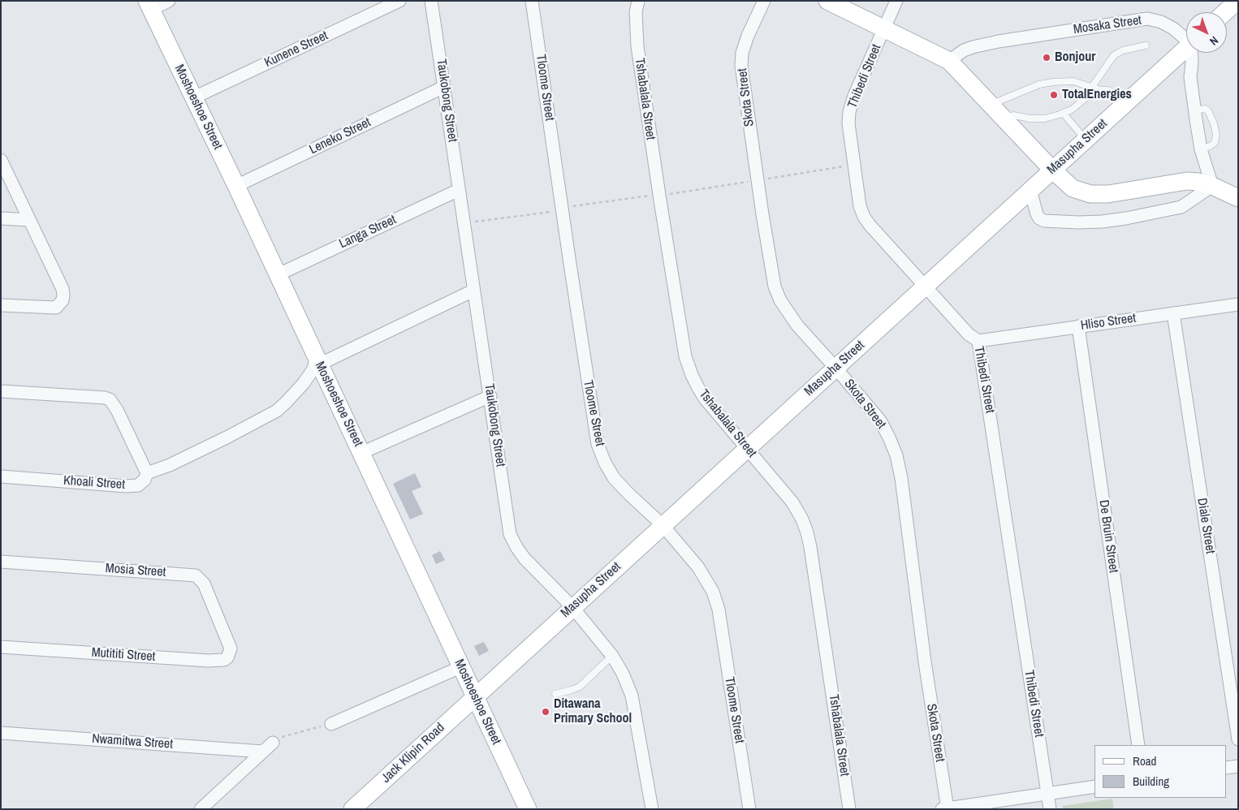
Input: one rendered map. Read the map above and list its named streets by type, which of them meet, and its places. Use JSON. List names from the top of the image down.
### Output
{
  "streets": {
    "street": [
      "Mosaka Street",
      "Kunene Street",
      "Thibedi Street",
      "Tloome Street",
      "Skota Street",
      "Tshabalala Street",
      "Taukobong Street",
      "Moshoeshoe Street",
      "Leneko Street",
      "Masupha Street",
      "Langa Street",
      "Hliso Street",
      "Khoali Street",
      "Diale Street",
      "De Bruin Street",
      "Mosia Street",
      "Mutititi Street",
      "Nwamitwa Street",
      "Jack Klipin Road"
    ]
  },
  "crossings": [
    ["Kunene Street", "Moshoeshoe Street"],
    ["Thibedi Street", "Masupha Street"],
    ["Thibedi Street", "Hliso Street"],
    ["Tloome Street", "Masupha Street"],
    ["Skota Street", "Masupha Street"],
    ["Tshabalala Street", "Masupha Street"],
    ["Taukobong Street", "Leneko Street"],
    ["Taukobong Street", "Masupha Street"],
    ["Taukobong Street", "Langa Street"],
    ["Moshoeshoe Street", "Leneko Street"],
    ["Moshoeshoe Street", "Masupha Street"],
    ["Moshoeshoe Street", "Langa Street"],
    ["Moshoeshoe Street", "Jack Klipin Road"],
    ["Masupha Street", "Jack Klipin Road"],
    ["Hliso Street", "Diale Street"],
    ["Hliso Street", "De Bruin Street"],
    ["Mosia Street", "Mutititi Street"]
  ],
  "places": ["Bonjour", "TotalEnergies", "Ditawana Primary School"],
  "legend": ["Road", "Building"],
  "north": "bottom right"
}
